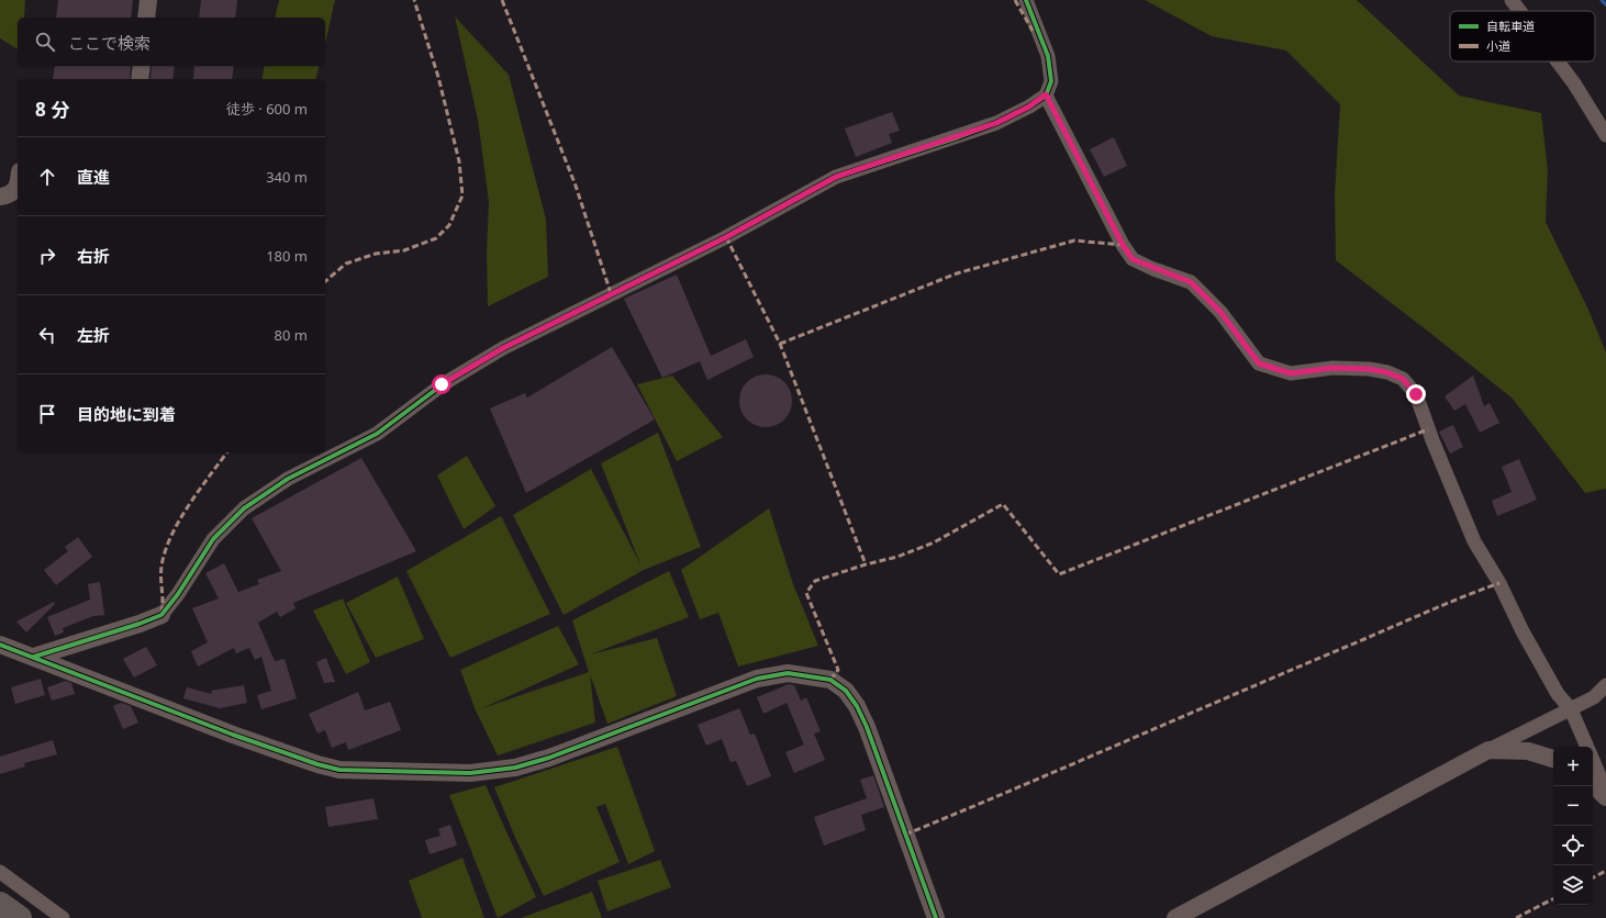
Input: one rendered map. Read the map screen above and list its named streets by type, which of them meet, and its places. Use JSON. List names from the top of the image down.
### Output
{
  "legend": ["自転車道", "小道"],
  "page": {
    "search": "ここで検索",
    "heading": ["8 分", "徒歩 · 600 m"],
    "list": [
      ["直進", "340 m"],
      ["右折", "180 m"],
      ["左折", "80 m"],
      "目的地に到着"
    ],
    "map_buttons": ["+", "−"]
  }
}
